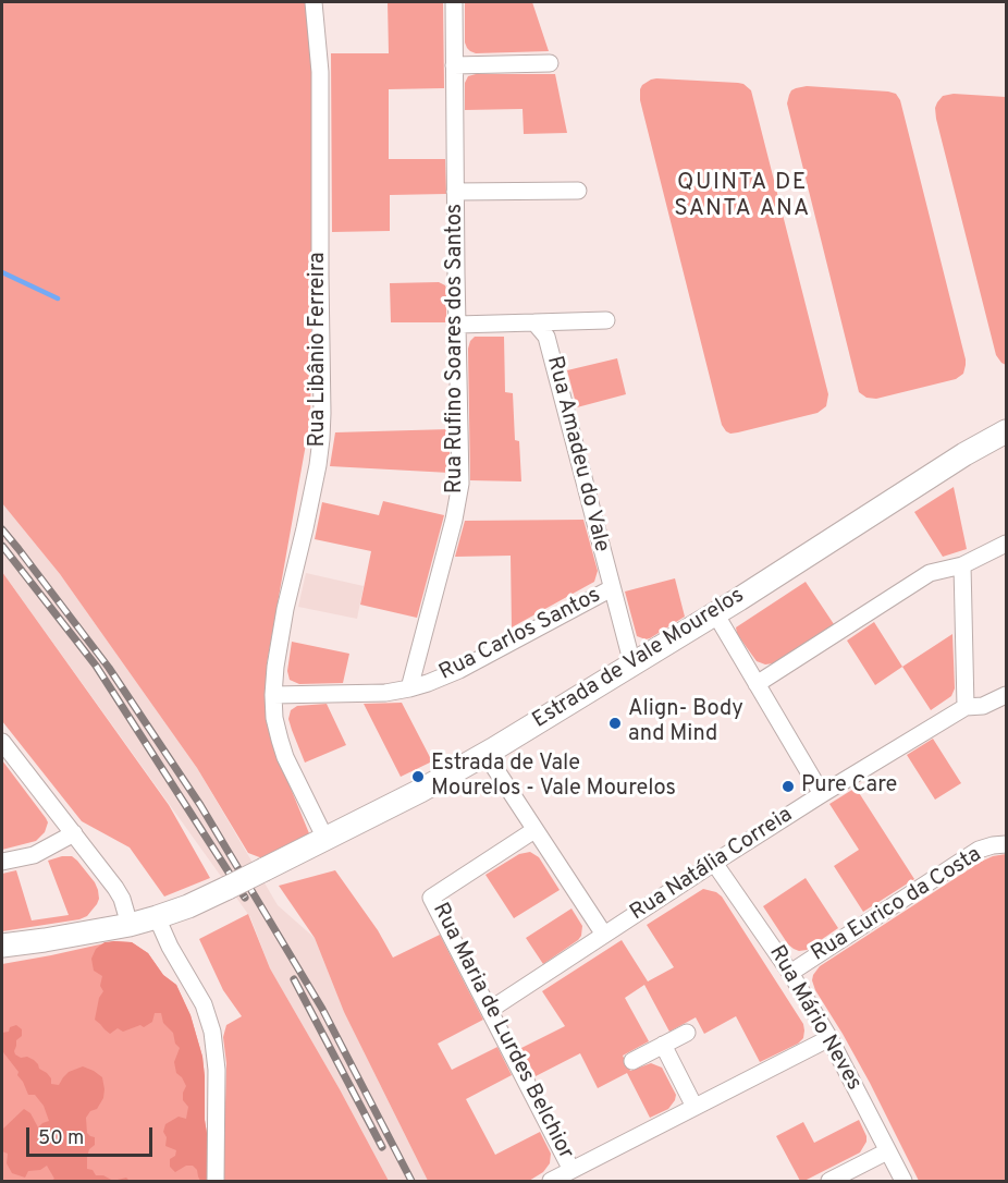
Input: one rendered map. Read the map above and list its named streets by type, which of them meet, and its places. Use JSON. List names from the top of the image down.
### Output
{
  "streets": {
    "main road": ["Estrada de Vale Mourelos"],
    "street": [
      "Rua Rufino Soares dos Santos",
      "Rua Libânio Ferreira",
      "Rua Amadeu do Vale",
      "Rua Carlos Santos",
      "Rua Natália Correia",
      "Rua Eurico da Costa",
      "Rua Mário Neves",
      "Rua Maria de Lurdes Belchior"
    ]
  },
  "crossings": [
    ["Rua Rufino Soares dos Santos", "Rua Carlos Santos"],
    ["Rua Libânio Ferreira", "Rua Carlos Santos"],
    ["Rua Libânio Ferreira", "Estrada de Vale Mourelos"],
    ["Rua Amadeu do Vale", "Rua Carlos Santos"],
    ["Rua Amadeu do Vale", "Estrada de Vale Mourelos"],
    ["Rua Natália Correia", "Rua Mário Neves"],
    ["Rua Natália Correia", "Rua Maria de Lurdes Belchior"],
    ["Rua Eurico da Costa", "Rua Mário Neves"]
  ],
  "districts": ["QUINTA DE SANTA ANA"],
  "places": ["Align- Body and Mind", "Estrada de Vale Mourelos - Vale Mourelos", "Pure Care"],
  "scale_bar": "50 m"
}
